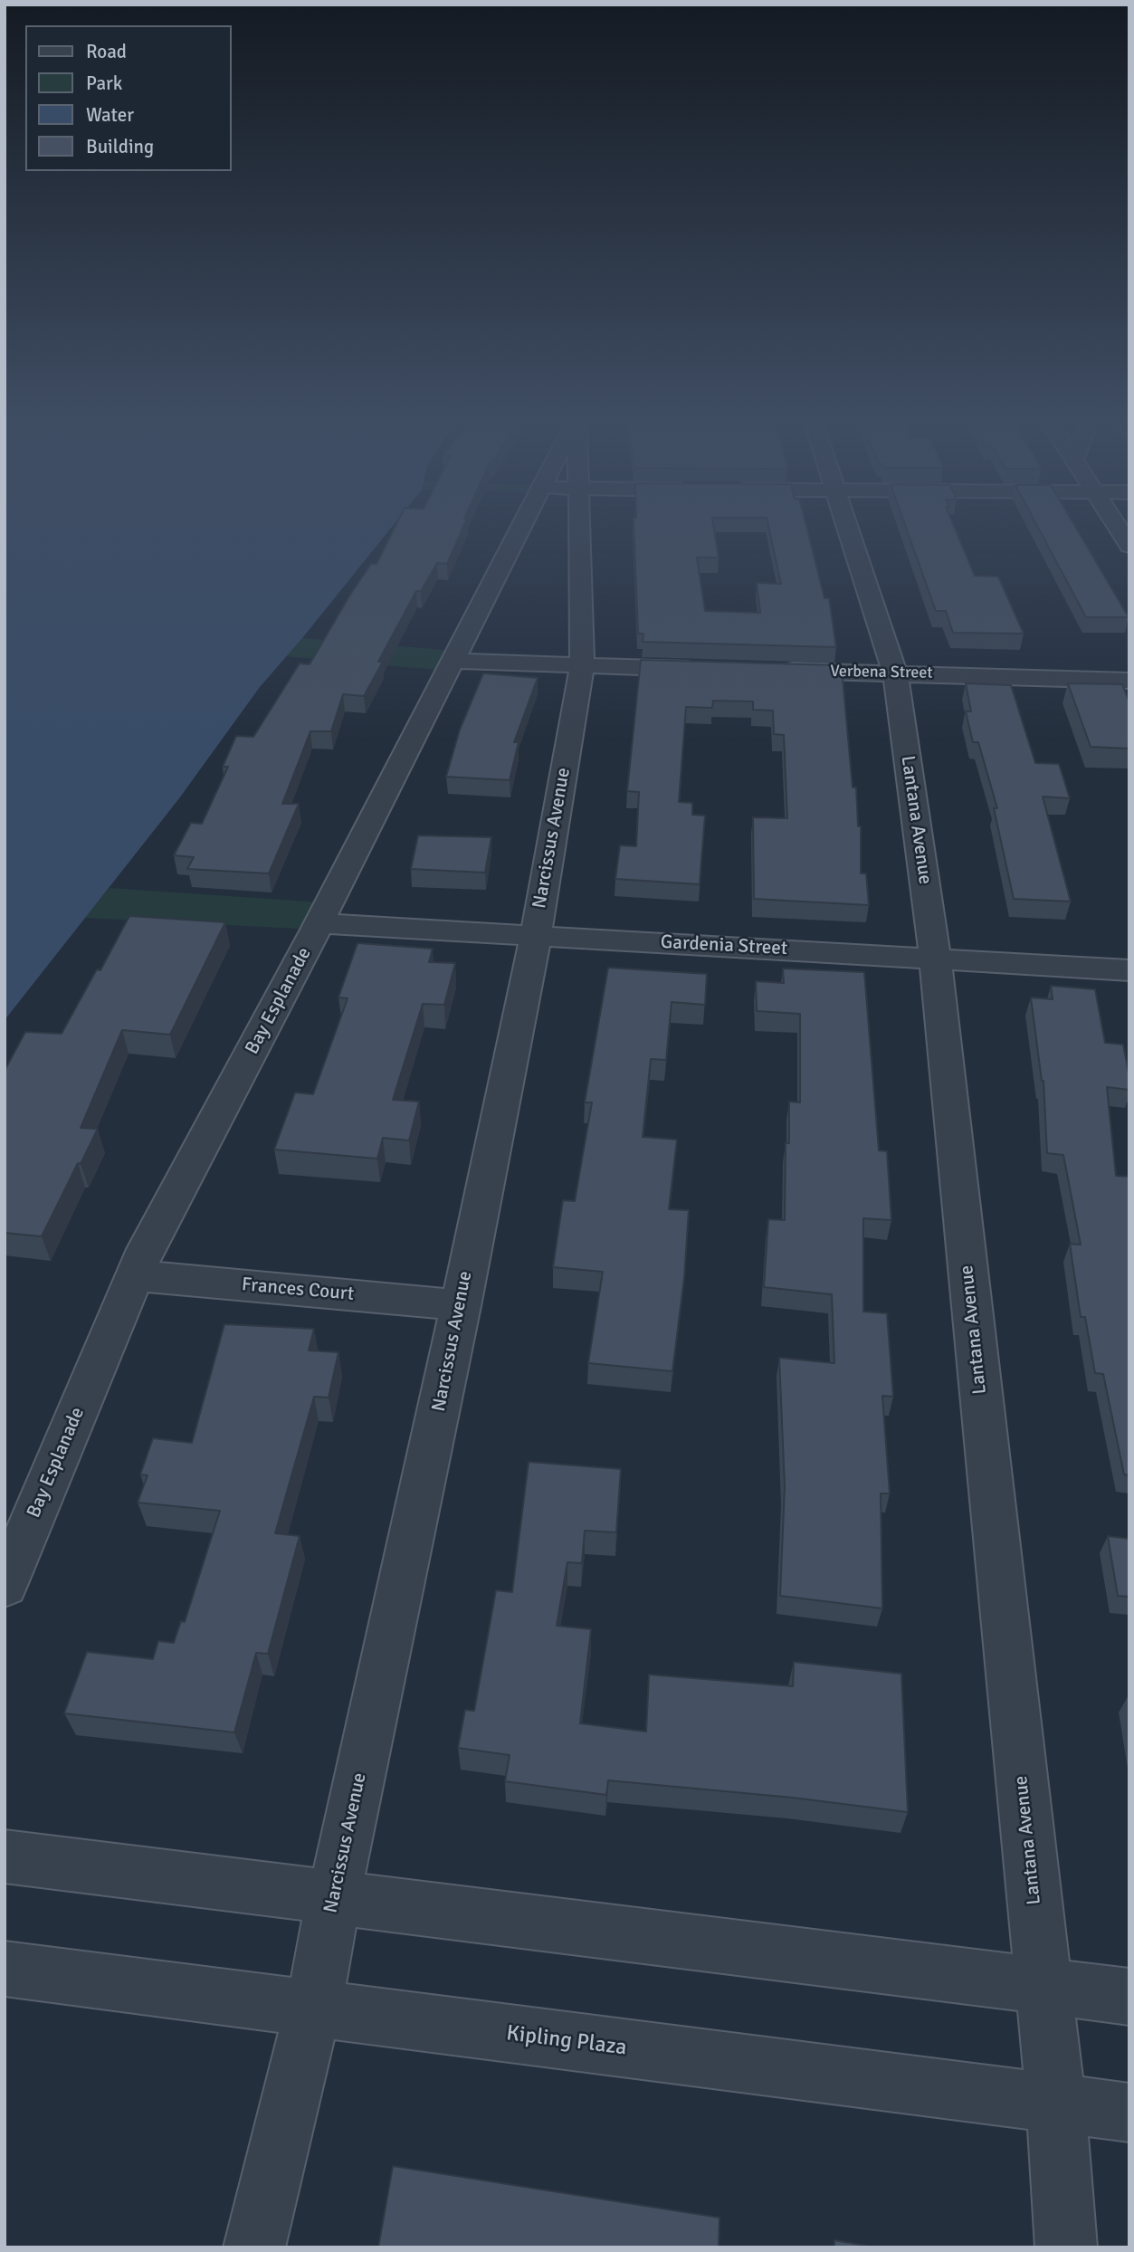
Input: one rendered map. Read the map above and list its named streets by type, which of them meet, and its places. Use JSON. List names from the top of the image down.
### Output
{
  "streets": {
    "street": [
      "Verbena Street",
      "Lantana Avenue",
      "Narcissus Avenue",
      "Gardenia Street",
      "Bay Esplanade",
      "Frances Court",
      "Kipling Plaza"
    ]
  },
  "crossings": [
    ["Verbena Street", "Lantana Avenue"],
    ["Lantana Avenue", "Gardenia Street"],
    ["Lantana Avenue", "Kipling Plaza"],
    ["Narcissus Avenue", "Gardenia Street"],
    ["Narcissus Avenue", "Frances Court"],
    ["Narcissus Avenue", "Kipling Plaza"],
    ["Gardenia Street", "Bay Esplanade"],
    ["Bay Esplanade", "Frances Court"]
  ],
  "legend": [
    "Road",
    "Park",
    "Water",
    "Building"
  ]
}
